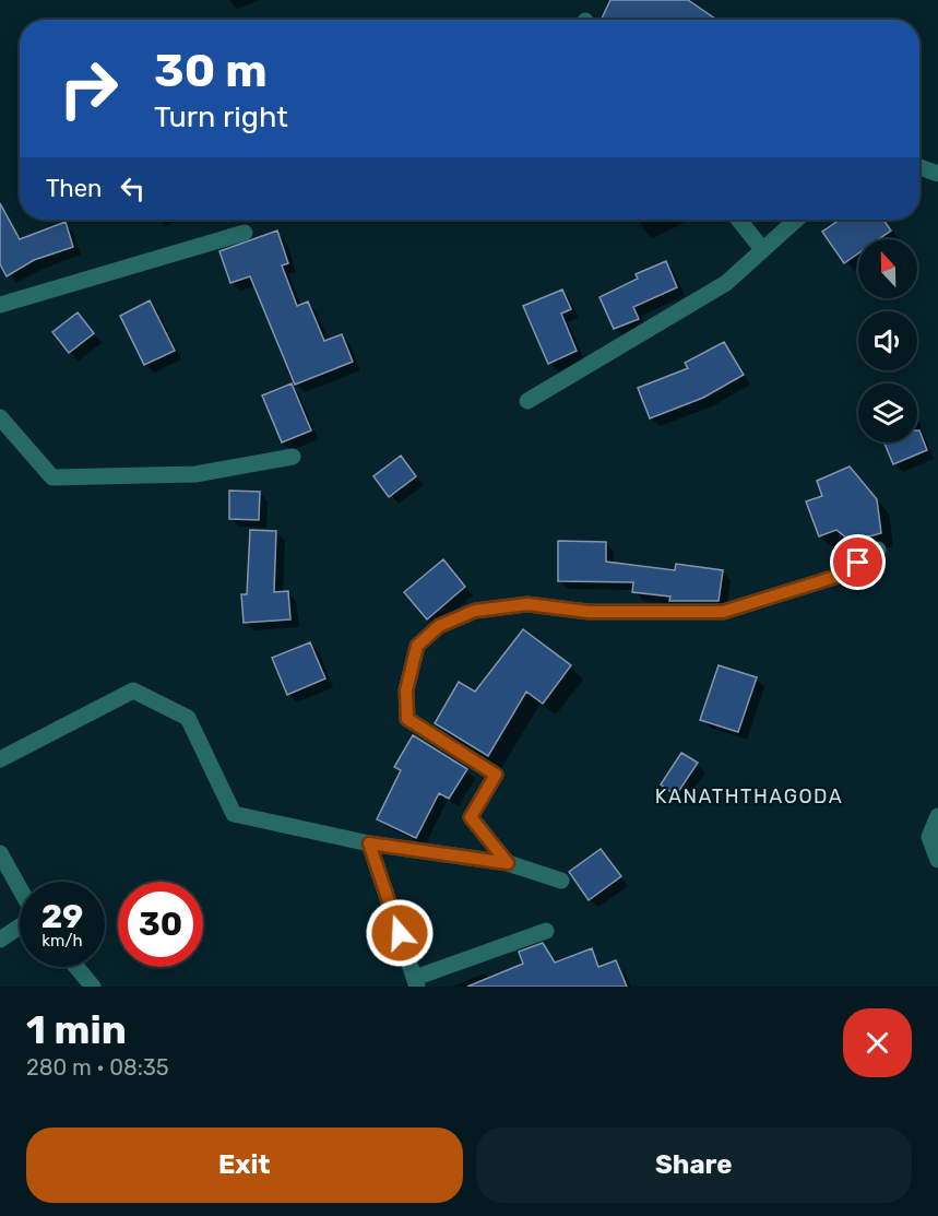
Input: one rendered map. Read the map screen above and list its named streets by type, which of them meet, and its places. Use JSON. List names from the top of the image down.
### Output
{
  "districts": ["KANATHTHAGODA"],
  "north": "top",
  "page": {
    "turn": ["30 m", "Turn right"],
    "then": "Then",
    "speed": "29 km/h",
    "limit": "30",
    "heading": ["1 min", "280 m · 08:35"],
    "buttons": ["Exit", "Share"]
  }
}
